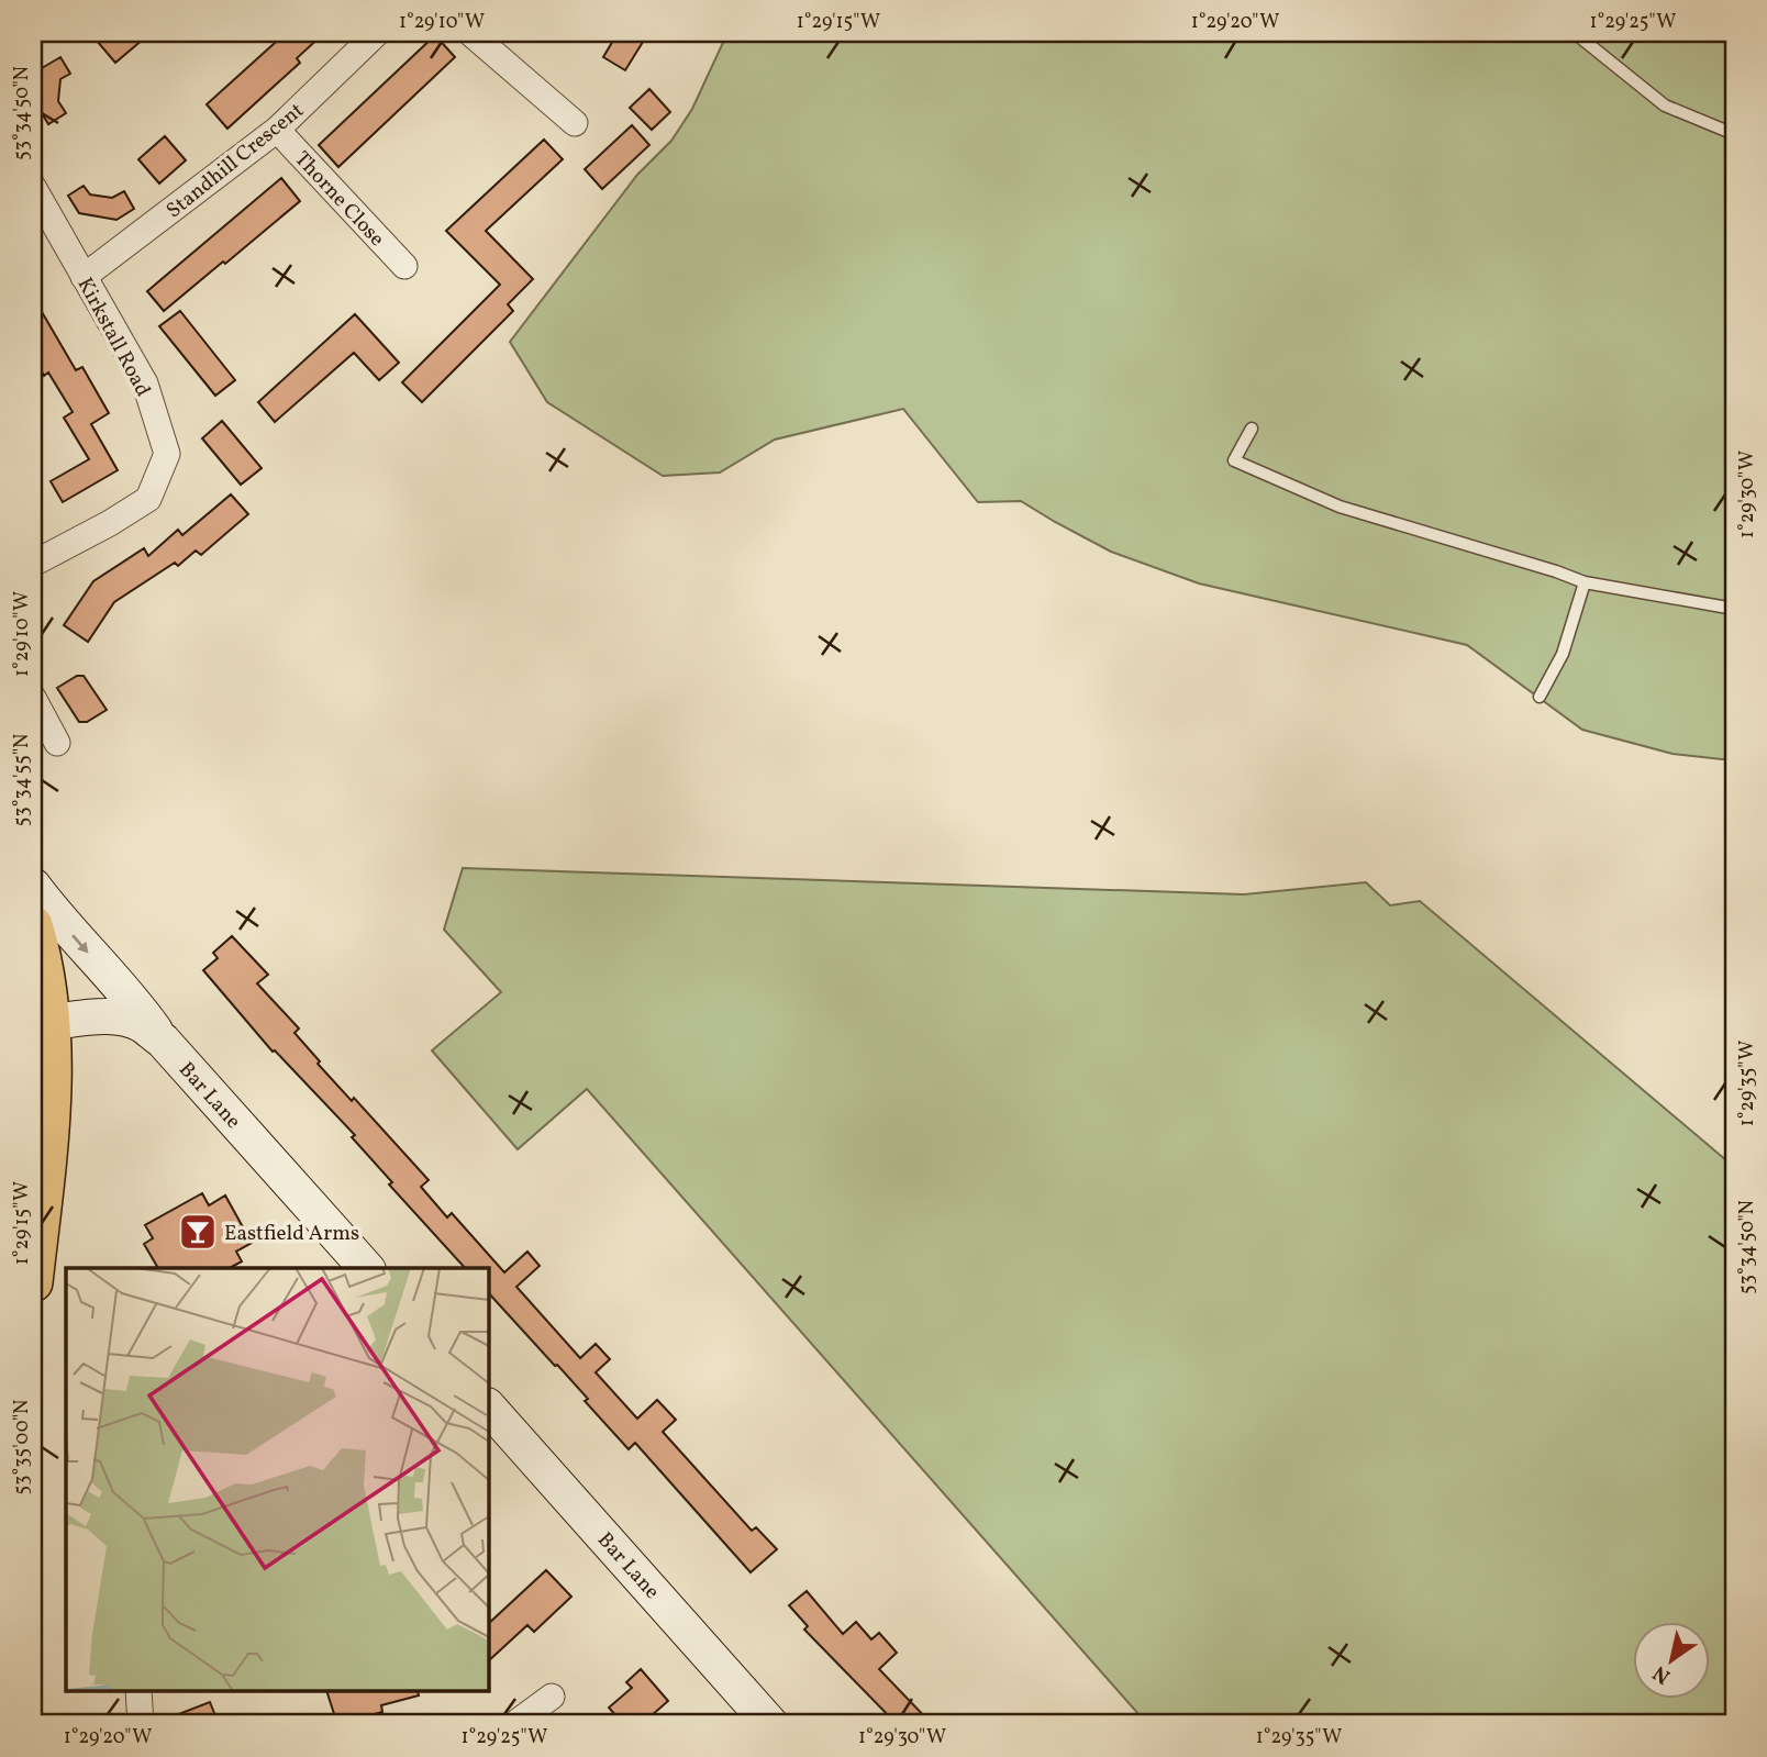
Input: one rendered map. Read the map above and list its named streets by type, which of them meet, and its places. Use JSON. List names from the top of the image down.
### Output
{
  "streets": {
    "main road": ["Bar Lane"],
    "street": ["Standhill Crescent", "Thorne Close", "Kirkstall Road"]
  },
  "crossings": [
    ["Standhill Crescent", "Thorne Close"],
    ["Standhill Crescent", "Kirkstall Road"]
  ],
  "places": {
    "bar": ["Eastfield Arms"]
  },
  "north": "bottom left",
  "coordinates": [
    "1°29'10\"W",
    "1°29'15\"W",
    "1°29'20\"W",
    "1°29'25\"W",
    "53°34'50\"N",
    "1°29'30\"W",
    "53°34'55\"N",
    "1°29'35\"W",
    "53°35'00\"N"
  ]
}
